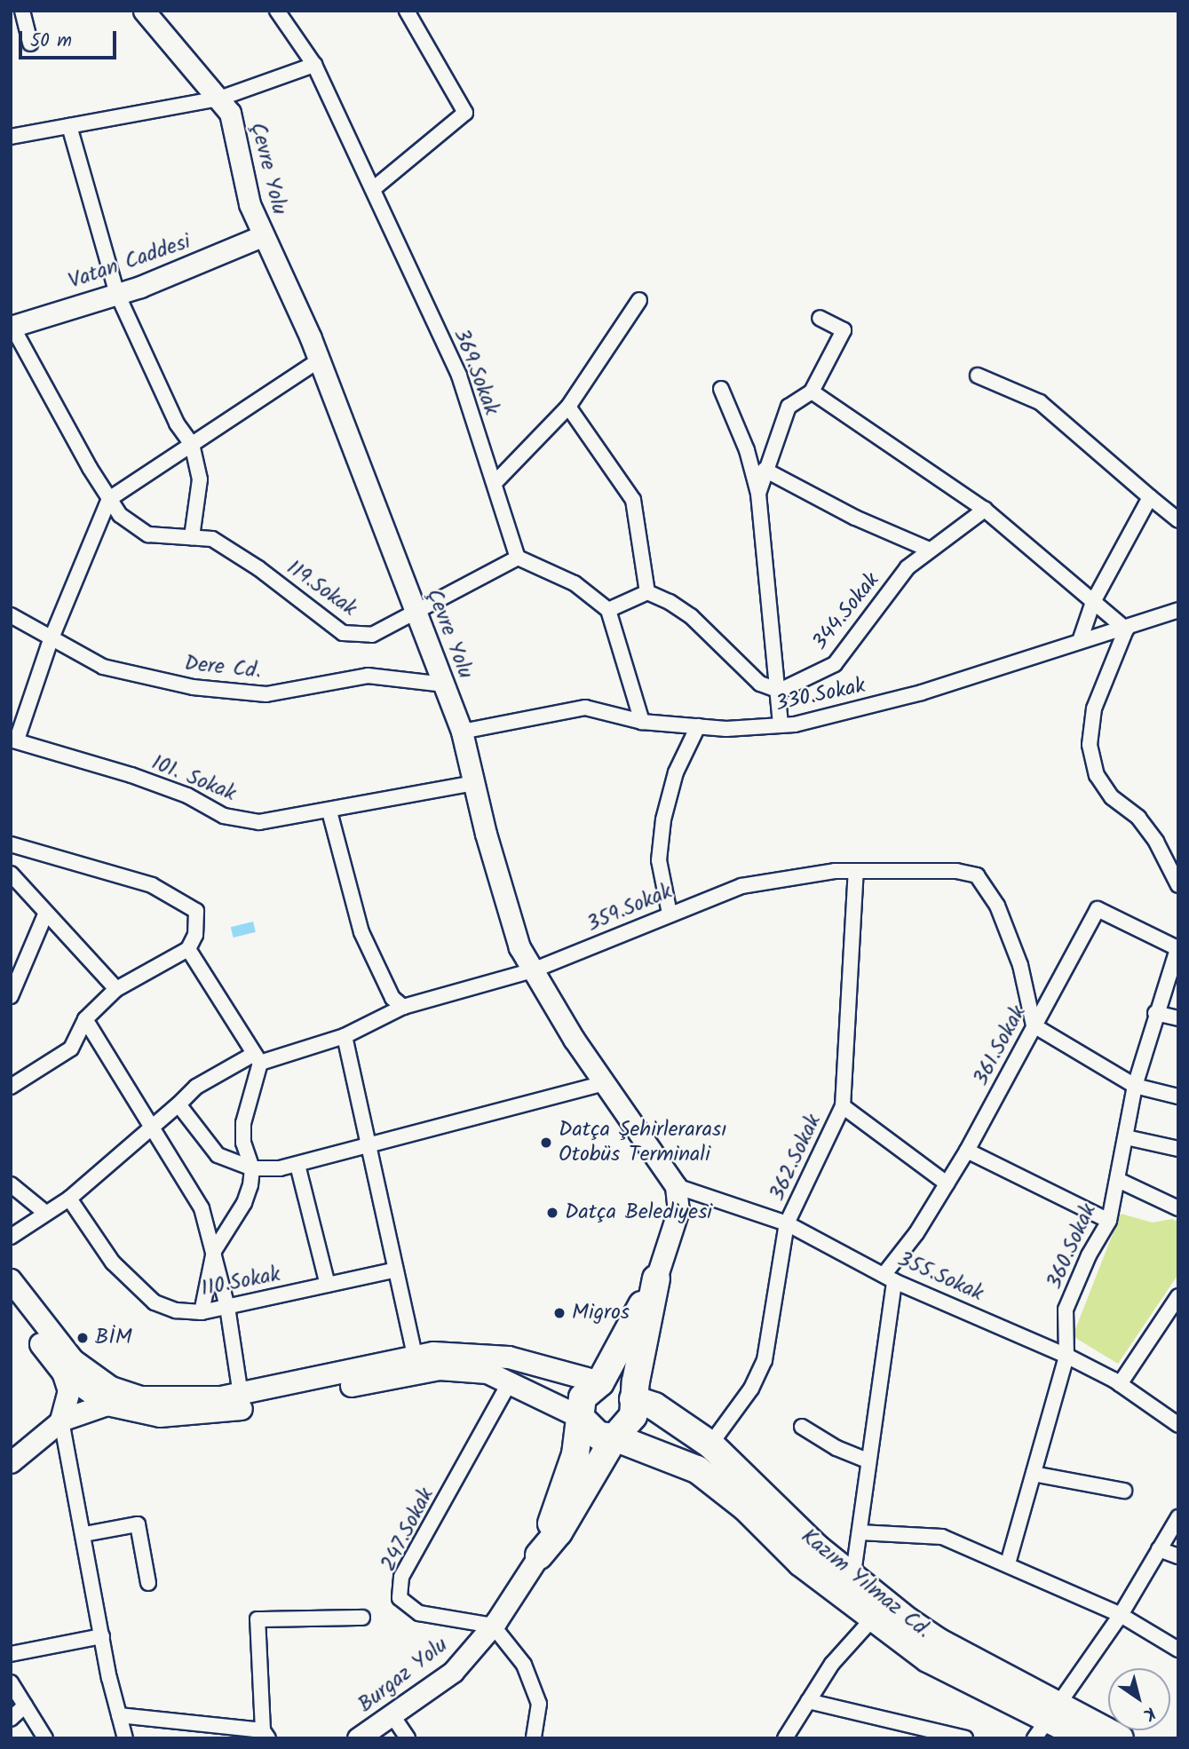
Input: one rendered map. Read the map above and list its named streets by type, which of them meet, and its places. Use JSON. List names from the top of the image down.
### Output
{
  "streets": {
    "highway": ["Kazım Yılmaz Cd."],
    "street": [
      "Çevre Yolu",
      "Vatan Caddesi",
      "369.Sokak",
      "119.Sokak",
      "344.Sokak",
      "Dere Cd.",
      "330.Sokak",
      "101. Sokak",
      "359.Sokak",
      "361.Sokak",
      "362.Sokak",
      "360.Sokak",
      "355.Sokak",
      "110.Sokak",
      "247.Sokak",
      "Burgaz Yolu"
    ]
  },
  "crossings": [
    ["Çevre Yolu", "Vatan Caddesi"],
    ["Çevre Yolu", "119.Sokak"],
    ["Çevre Yolu", "Dere Cd."],
    ["Çevre Yolu", "330.Sokak"],
    ["Çevre Yolu", "101. Sokak"],
    ["Çevre Yolu", "359.Sokak"],
    ["Çevre Yolu", "355.Sokak"],
    ["Vatan Caddesi", "119.Sokak"],
    ["369.Sokak", "119.Sokak"],
    ["359.Sokak", "361.Sokak"],
    ["359.Sokak", "362.Sokak"],
    ["359.Sokak", "110.Sokak"],
    ["361.Sokak", "360.Sokak"],
    ["361.Sokak", "355.Sokak"],
    ["361.Sokak", "Kazım Yılmaz Cd."],
    ["362.Sokak", "355.Sokak"],
    ["362.Sokak", "Kazım Yılmaz Cd."],
    ["360.Sokak", "355.Sokak"],
    ["247.Sokak", "Burgaz Yolu"]
  ],
  "places": [
    "Datça Şehirlerarası Otobüs Terminali",
    "Datça Belediyesi",
    "Migros",
    "BİM"
  ],
  "scale_bar": "50 m",
  "north": "bottom right"
}
